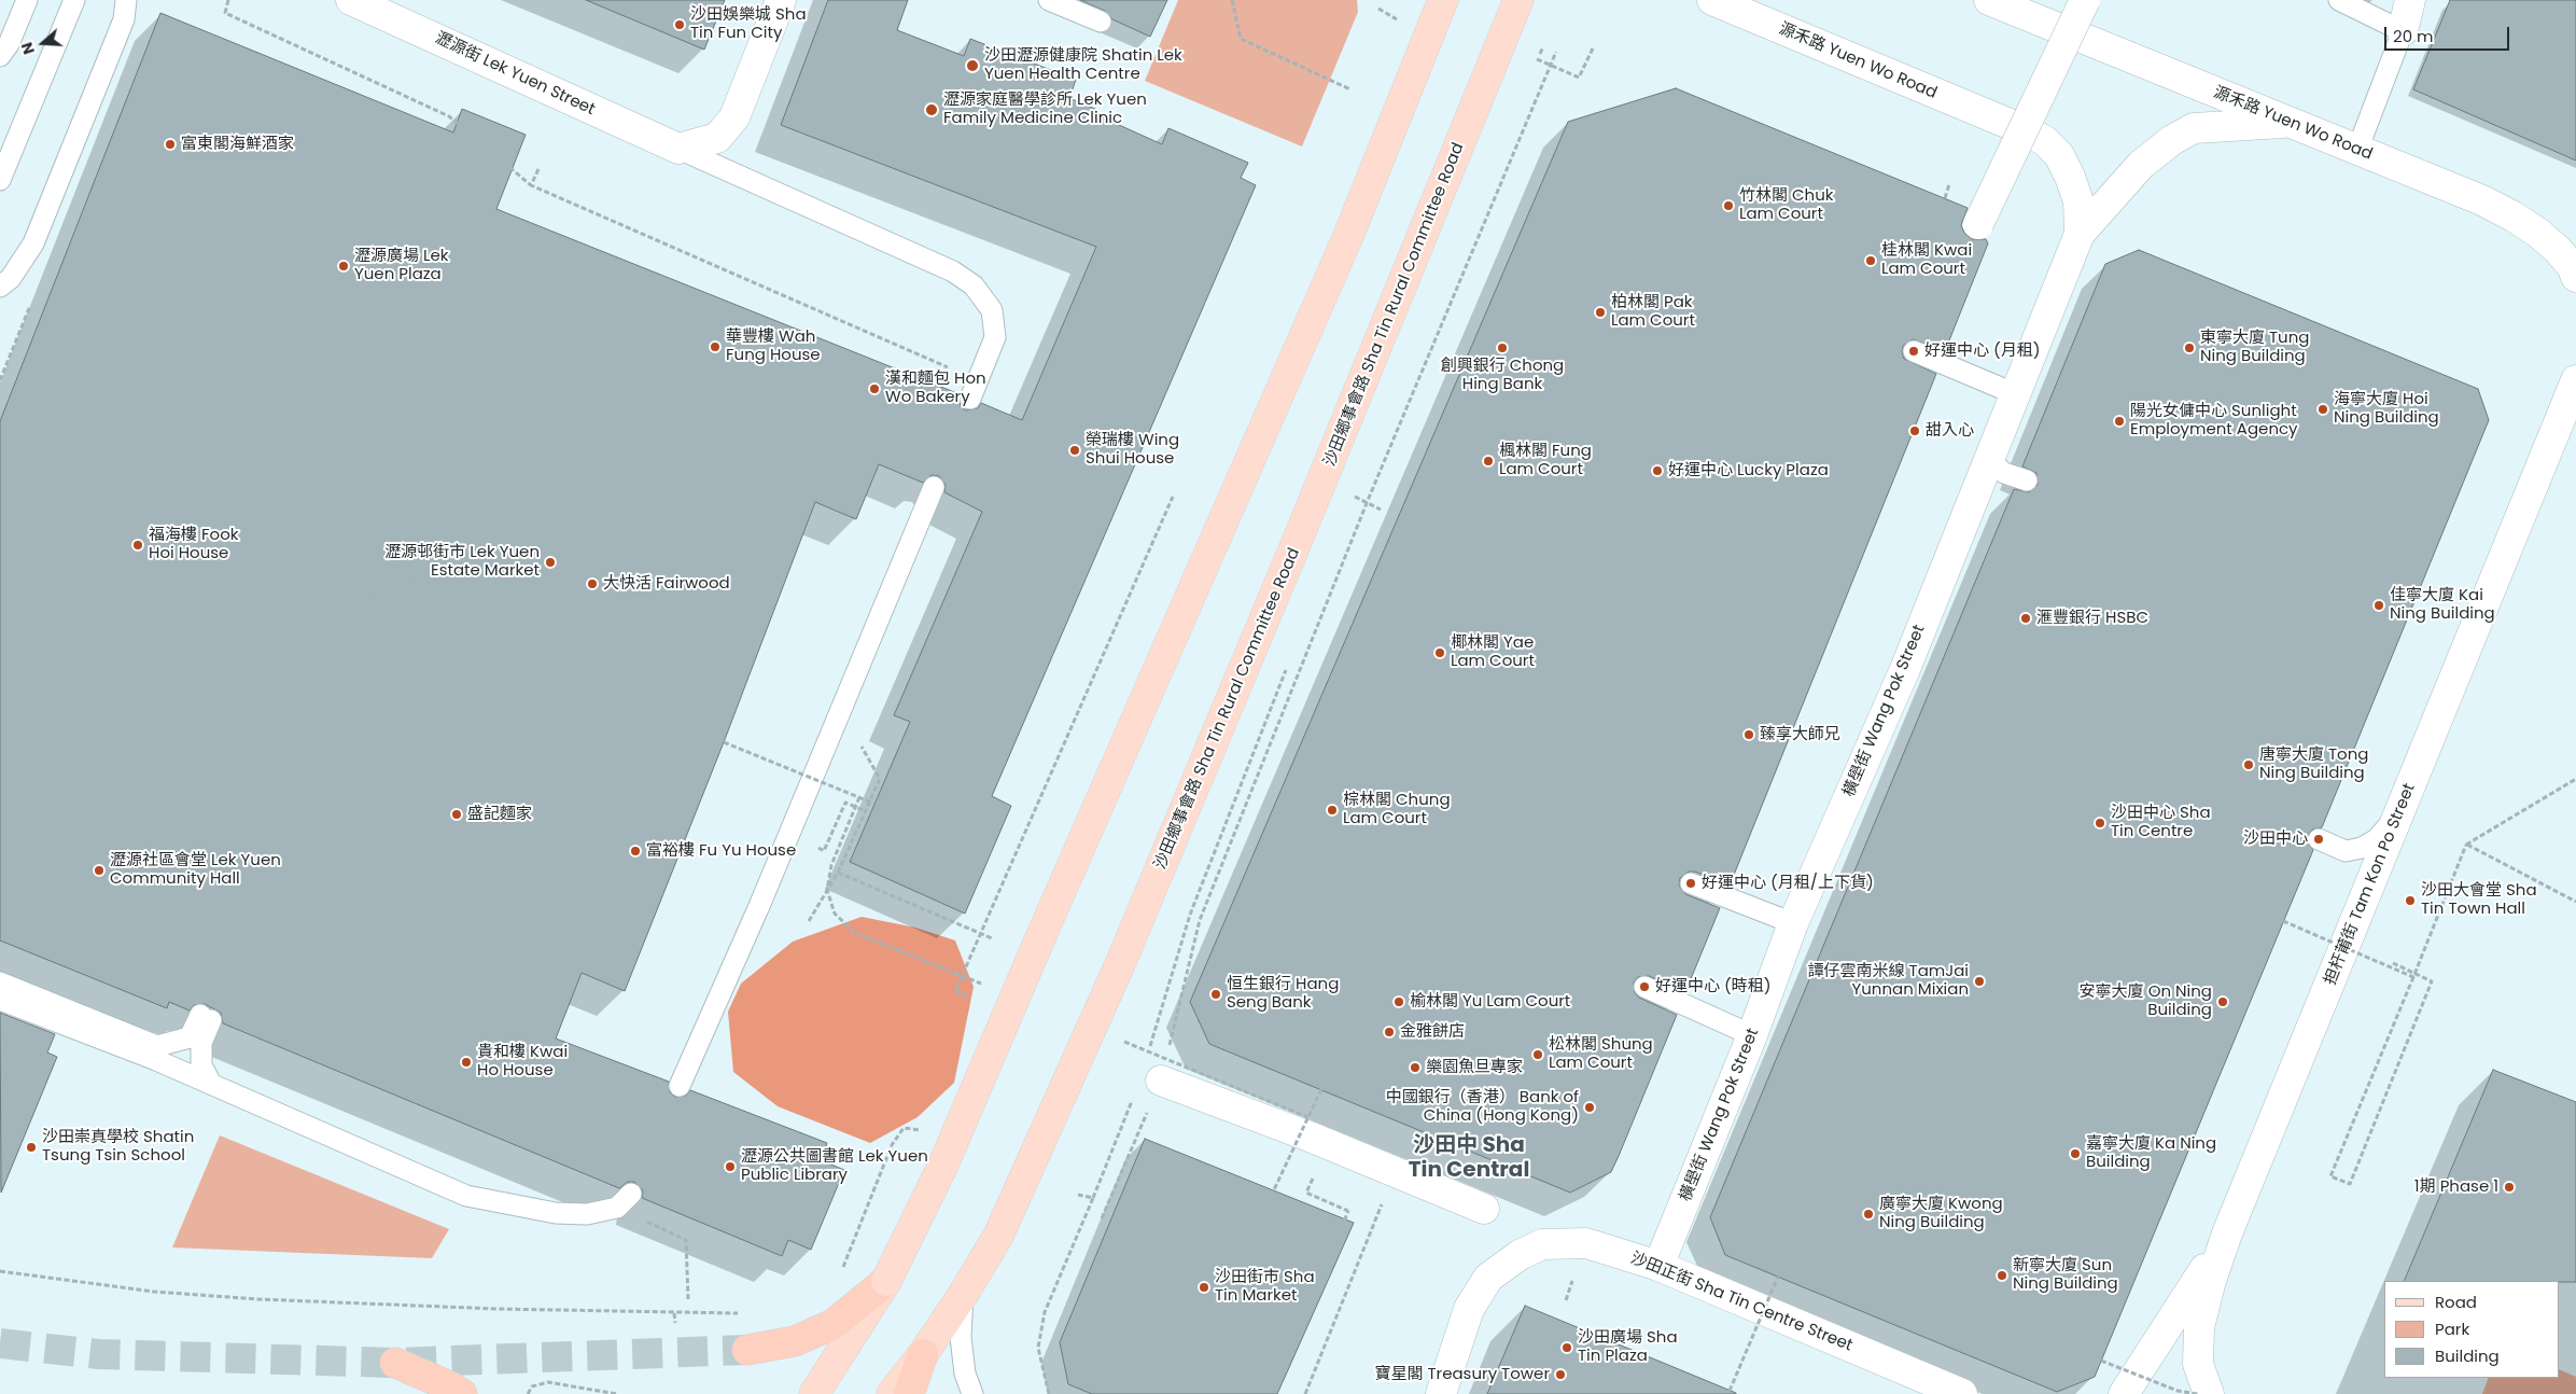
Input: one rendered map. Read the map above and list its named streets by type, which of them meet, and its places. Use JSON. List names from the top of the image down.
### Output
{
  "streets": {
    "main road": [
      "源禾路 Yuen Wo Road",
      "瀝源街 Lek Yuen Street",
      "沙田鄉事會路 Sha Tin Rural Committee Road",
      "橫壆街 Wang Pok Street",
      "担杆莆街 Tam Kon Po Street",
      "沙田正街 Sha Tin Centre Street"
    ]
  },
  "crossings": [
    ["源禾路 Yuen Wo Road", "橫壆街 Wang Pok Street"],
    ["橫壆街 Wang Pok Street", "沙田正街 Sha Tin Centre Street"]
  ],
  "districts": ["沙田中 Sha Tin Central"],
  "places": [
    "沙田娛樂城 Sha Tin Fun City",
    "沙田瀝源健康院 Shatin Lek Yuen Health Centre",
    "瀝源家庭醫學診所 Lek Yuen Family Medicine Clinic",
    "富東閣海鮮酒家",
    "竹林閣 Chuk Lam Court",
    "桂林閣 Kwai Lam Court",
    "瀝源廣場 Lek Yuen Plaza",
    "柏林閣 Pak Lam Court",
    "華豐樓 Wah Fung House",
    "創興銀行 Chong Hing Bank",
    "東寧大廈 Tung Ning Building",
    "好運中心 (月租)",
    "漢和麵包 Hon Wo Bakery",
    "海寧大廈 Hoi Ning Building",
    "陽光女傭中心 Sunlight Employment Agency",
    "甜入心",
    "榮瑞樓 Wing Shui House",
    "楓林閣 Fung Lam Court",
    "好運中心 Lucky Plaza",
    "福海樓 Fook Hoi House",
    "瀝源邨街市 Lek Yuen Estate Market",
    "大快活 Fairwood",
    "佳寧大廈 Kai Ning Building",
    "滙豐銀行 HSBC",
    "椰林閣 Yae Lam Court",
    "臻享大師兄",
    "唐寧大廈 Tong Ning Building",
    "棕林閣 Chung Lam Court",
    "盛記麵家",
    "沙田中心 Sha Tin Centre",
    "沙田中心",
    "富裕樓 Fu Yu House",
    "瀝源社區會堂 Lek Yuen Community Hall",
    "好運中心 (月租/上下貨)",
    "沙田大會堂 Sha Tin Town Hall",
    "譚仔雲南米線 TamJai Yunnan Mixian",
    "好運中心 (時租)",
    "恒生銀行 Hang Seng Bank",
    "榆林閣 Yu Lam Court",
    "安寧大廈 On Ning Building",
    "金雅餅店",
    "松林閣 Shung Lam Court",
    "貴和樓 Kwai Ho House",
    "樂園魚旦專家",
    "中國銀行（香港） Bank of China (Hong Kong)",
    "沙田崇真學校 Shatin Tsung Tsin School",
    "嘉寧大廈 Ka Ning Building",
    "瀝源公共圖書館 Lek Yuen Public Library",
    "1期 Phase 1",
    "廣寧大廈 Kwong Ning Building",
    "新寧大廈 Sun Ning Building",
    "沙田街市 Sha Tin Market",
    "沙田廣場 Sha Tin Plaza",
    "寶星閣 Treasury Tower"
  ],
  "legend": ["Road", "Park", "Building"],
  "scale_bar": "20 m",
  "north": "left"
}
